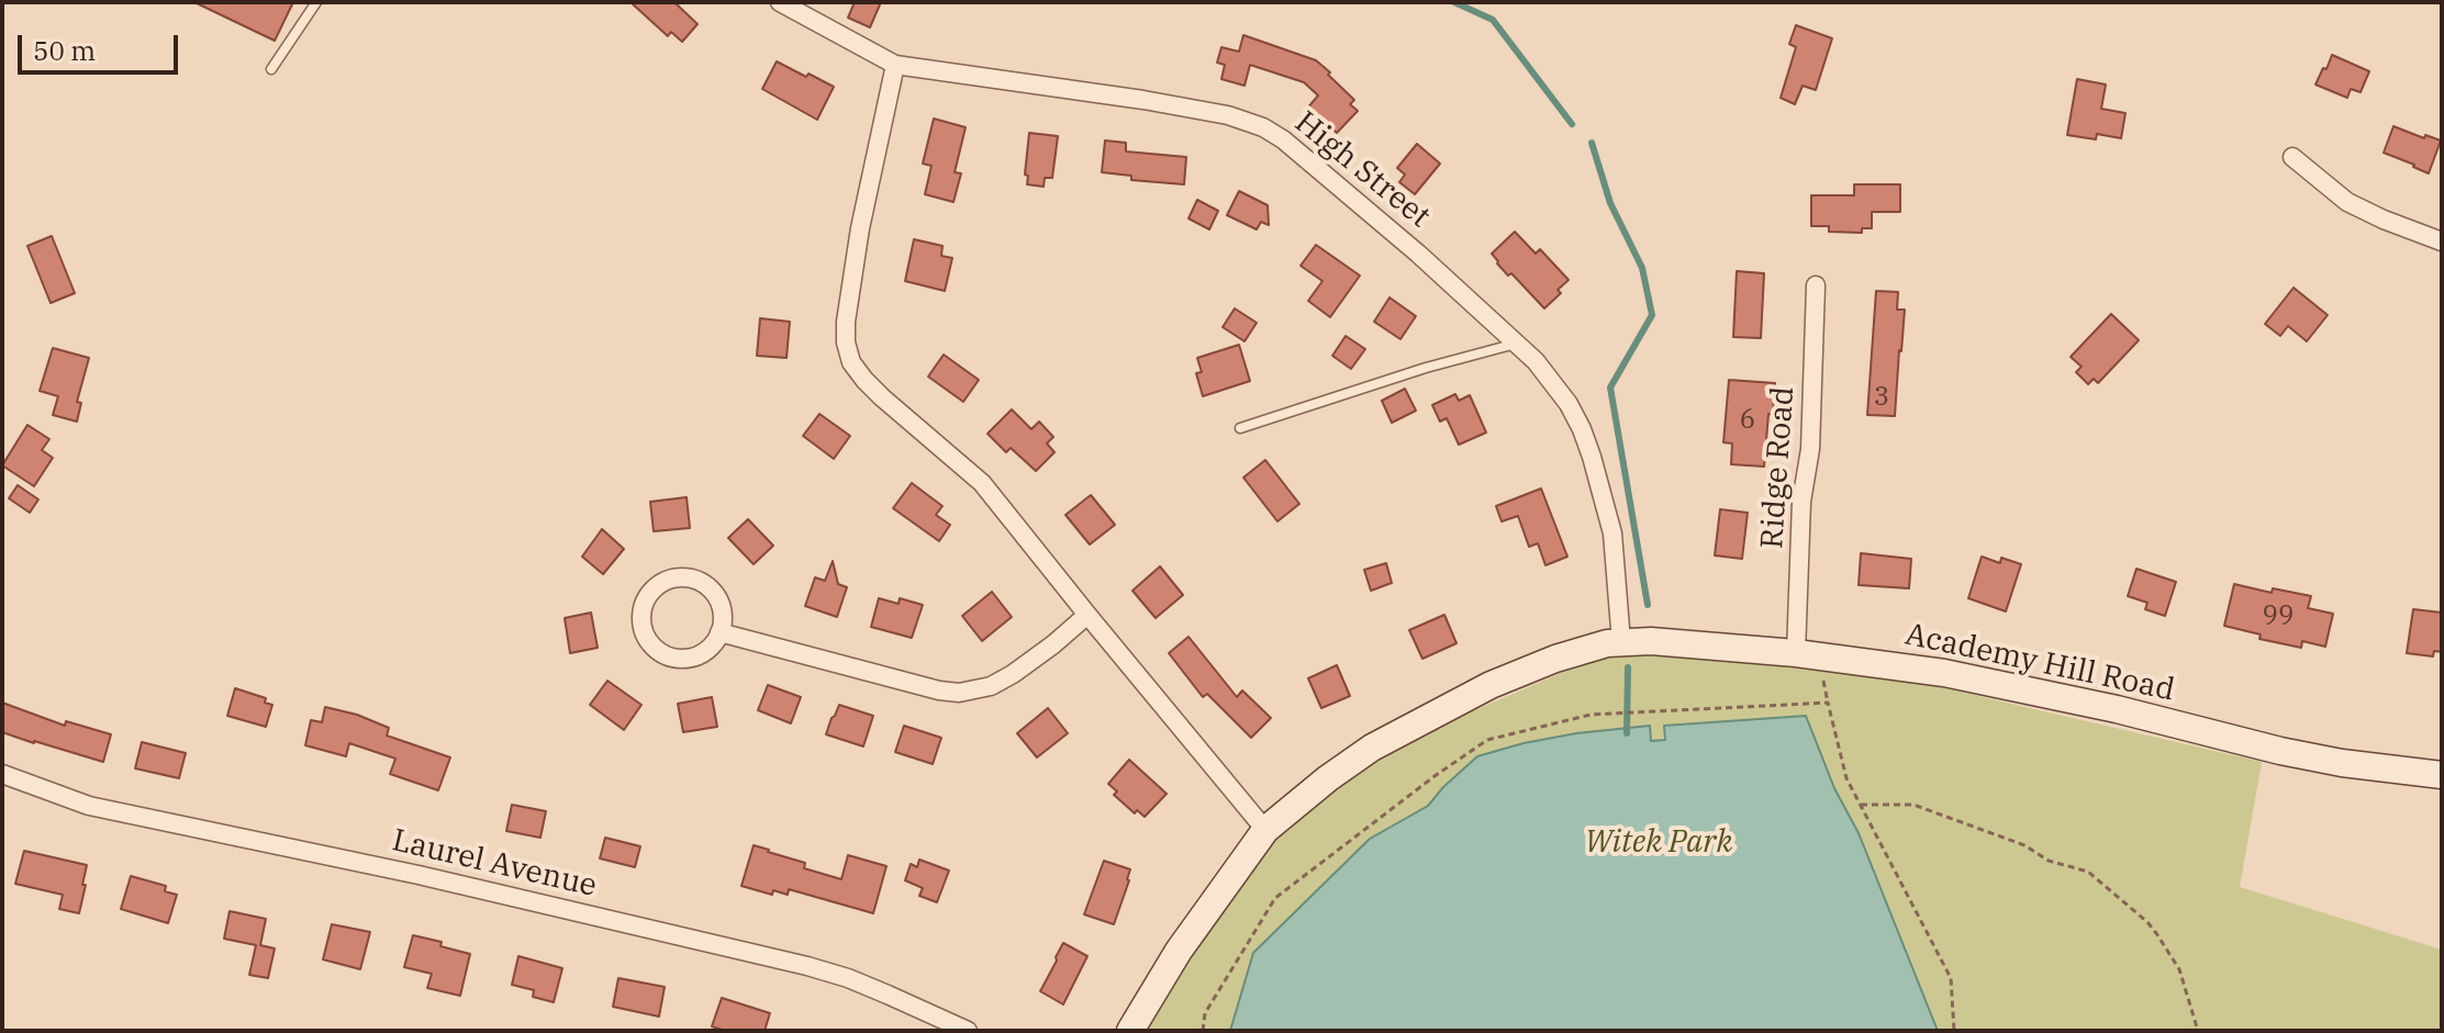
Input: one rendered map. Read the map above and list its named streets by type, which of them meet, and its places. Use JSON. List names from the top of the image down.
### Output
{
  "streets": {
    "main road": ["Academy Hill Road"],
    "street": ["High Street", "Ridge Road", "Laurel Avenue"]
  },
  "crossings": [
    ["High Street", "Academy Hill Road"],
    ["Ridge Road", "Academy Hill Road"]
  ],
  "parks": ["Witek Park"],
  "house_numbers": ["3", "6", "99"],
  "scale_bar": "50 m"
}
